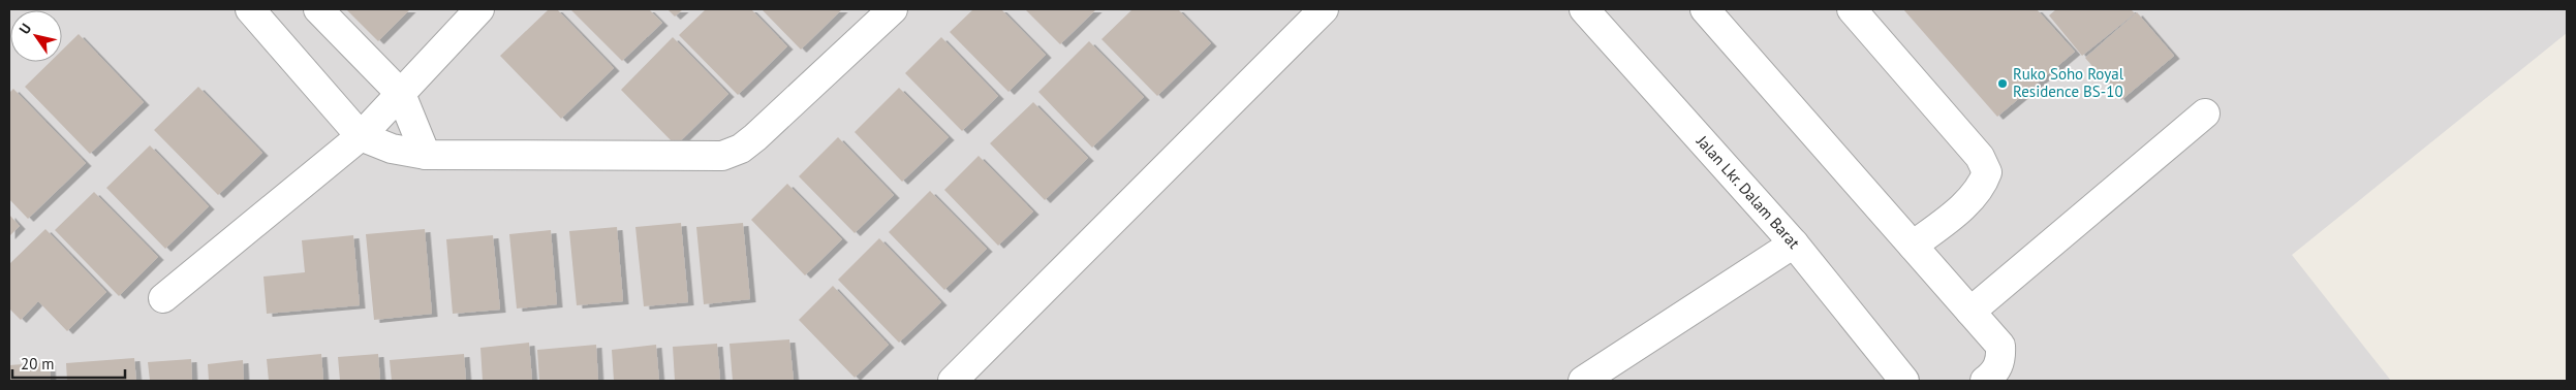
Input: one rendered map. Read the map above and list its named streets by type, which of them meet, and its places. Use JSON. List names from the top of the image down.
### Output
{
  "streets": {
    "street": ["Jalan Lkr. Dalam Barat"]
  },
  "places": ["Ruko Soho Royal Residence BS-10"],
  "scale_bar": "20 m",
  "north": "top left"
}
